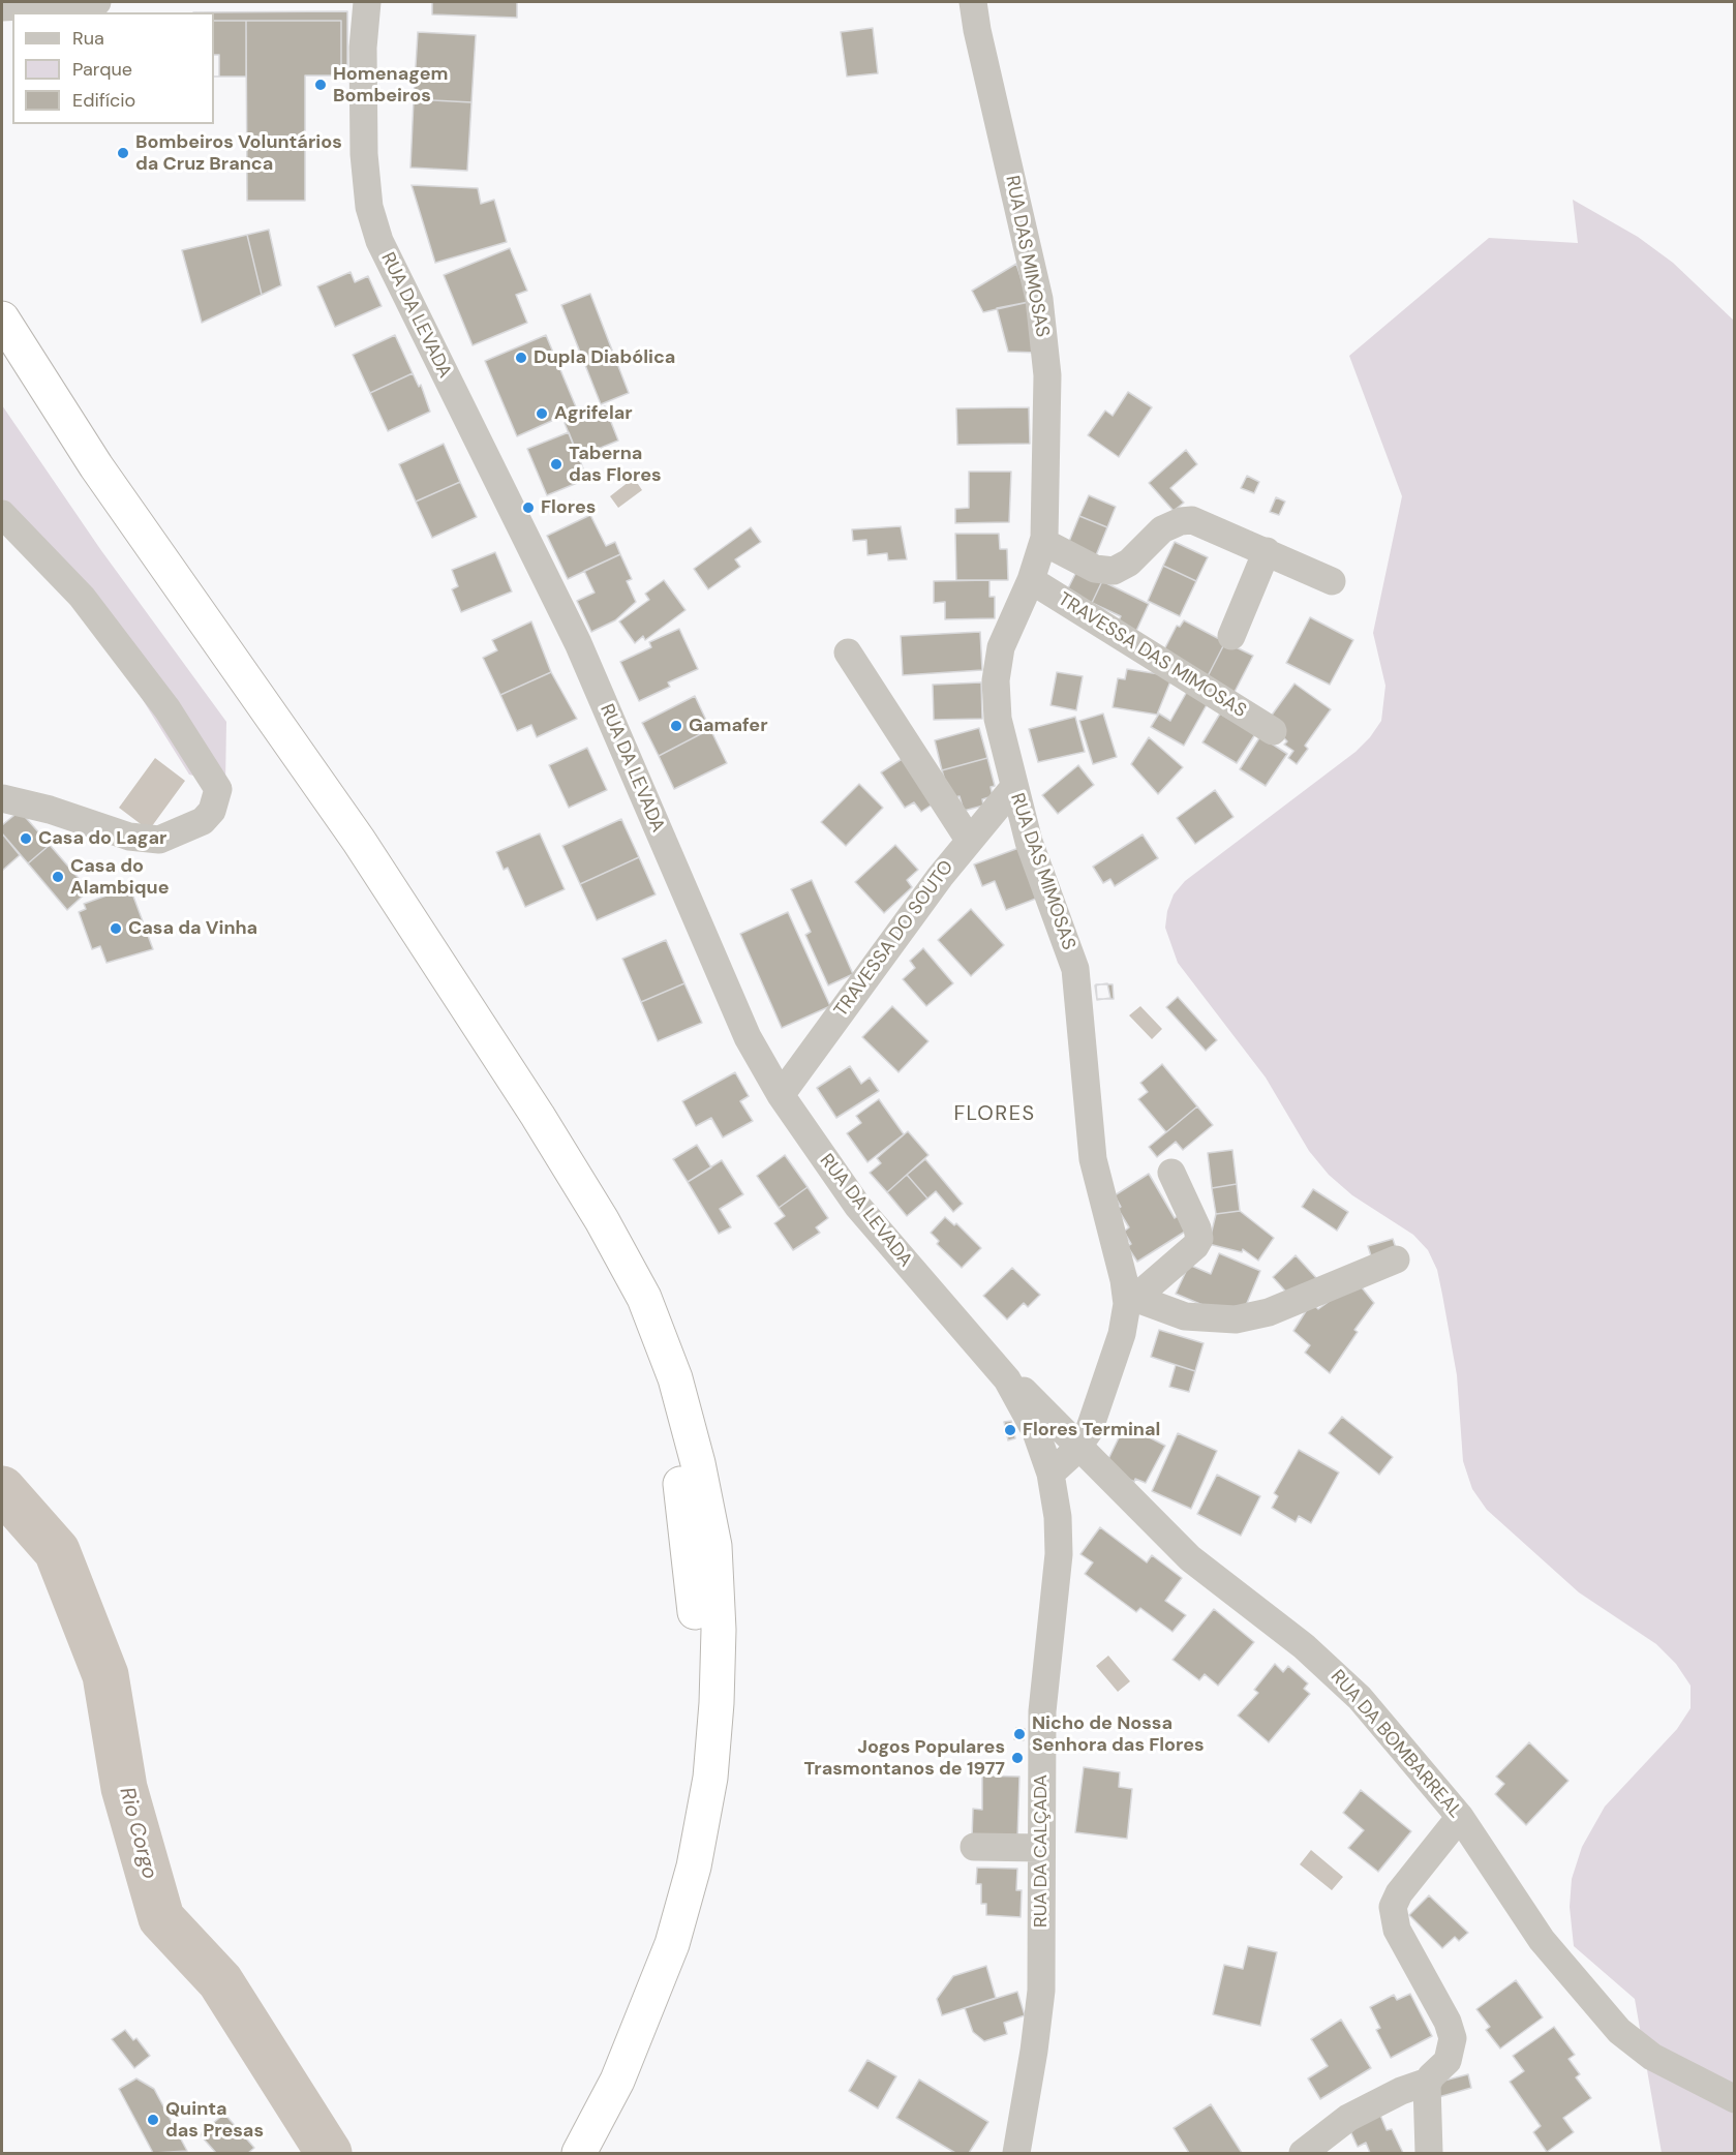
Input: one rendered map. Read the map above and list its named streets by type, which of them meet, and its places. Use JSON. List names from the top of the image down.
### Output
{
  "streets": {
    "street": [
      "RUA DAS MIMOSAS",
      "RUA DA LEVADA",
      "TRAVESSA DAS MIMOSAS",
      "TRAVESSA DO SOUTO",
      "RUA DA BOMBARREAL",
      "RUA DA CALÇADA"
    ]
  },
  "crossings": [
    ["RUA DAS MIMOSAS", "RUA DA LEVADA"],
    ["RUA DAS MIMOSAS", "TRAVESSA DAS MIMOSAS"],
    ["RUA DAS MIMOSAS", "TRAVESSA DO SOUTO"],
    ["RUA DAS MIMOSAS", "RUA DA BOMBARREAL"],
    ["RUA DAS MIMOSAS", "RUA DA CALÇADA"],
    ["RUA DA LEVADA", "TRAVESSA DO SOUTO"],
    ["RUA DA LEVADA", "RUA DA BOMBARREAL"],
    ["RUA DA LEVADA", "RUA DA CALÇADA"]
  ],
  "districts": ["FLORES"],
  "water": ["Rio Corgo"],
  "places": [
    "Homenagem Bombeiros",
    "Bombeiros Voluntários da Cruz Branca",
    "Dupla Diabólica",
    "Agrifelar",
    "Taberna das Flores",
    "Flores",
    "Gamafer",
    "Casa do Lagar",
    "Casa do Alambique",
    "Casa da Vinha",
    "Flores Terminal",
    "Nicho de Nossa Senhora das Flores",
    "Jogos Populares Trasmontanos de 1977",
    "Quinta das Presas"
  ],
  "legend": ["Rua", "Parque", "Edifício"]
}
